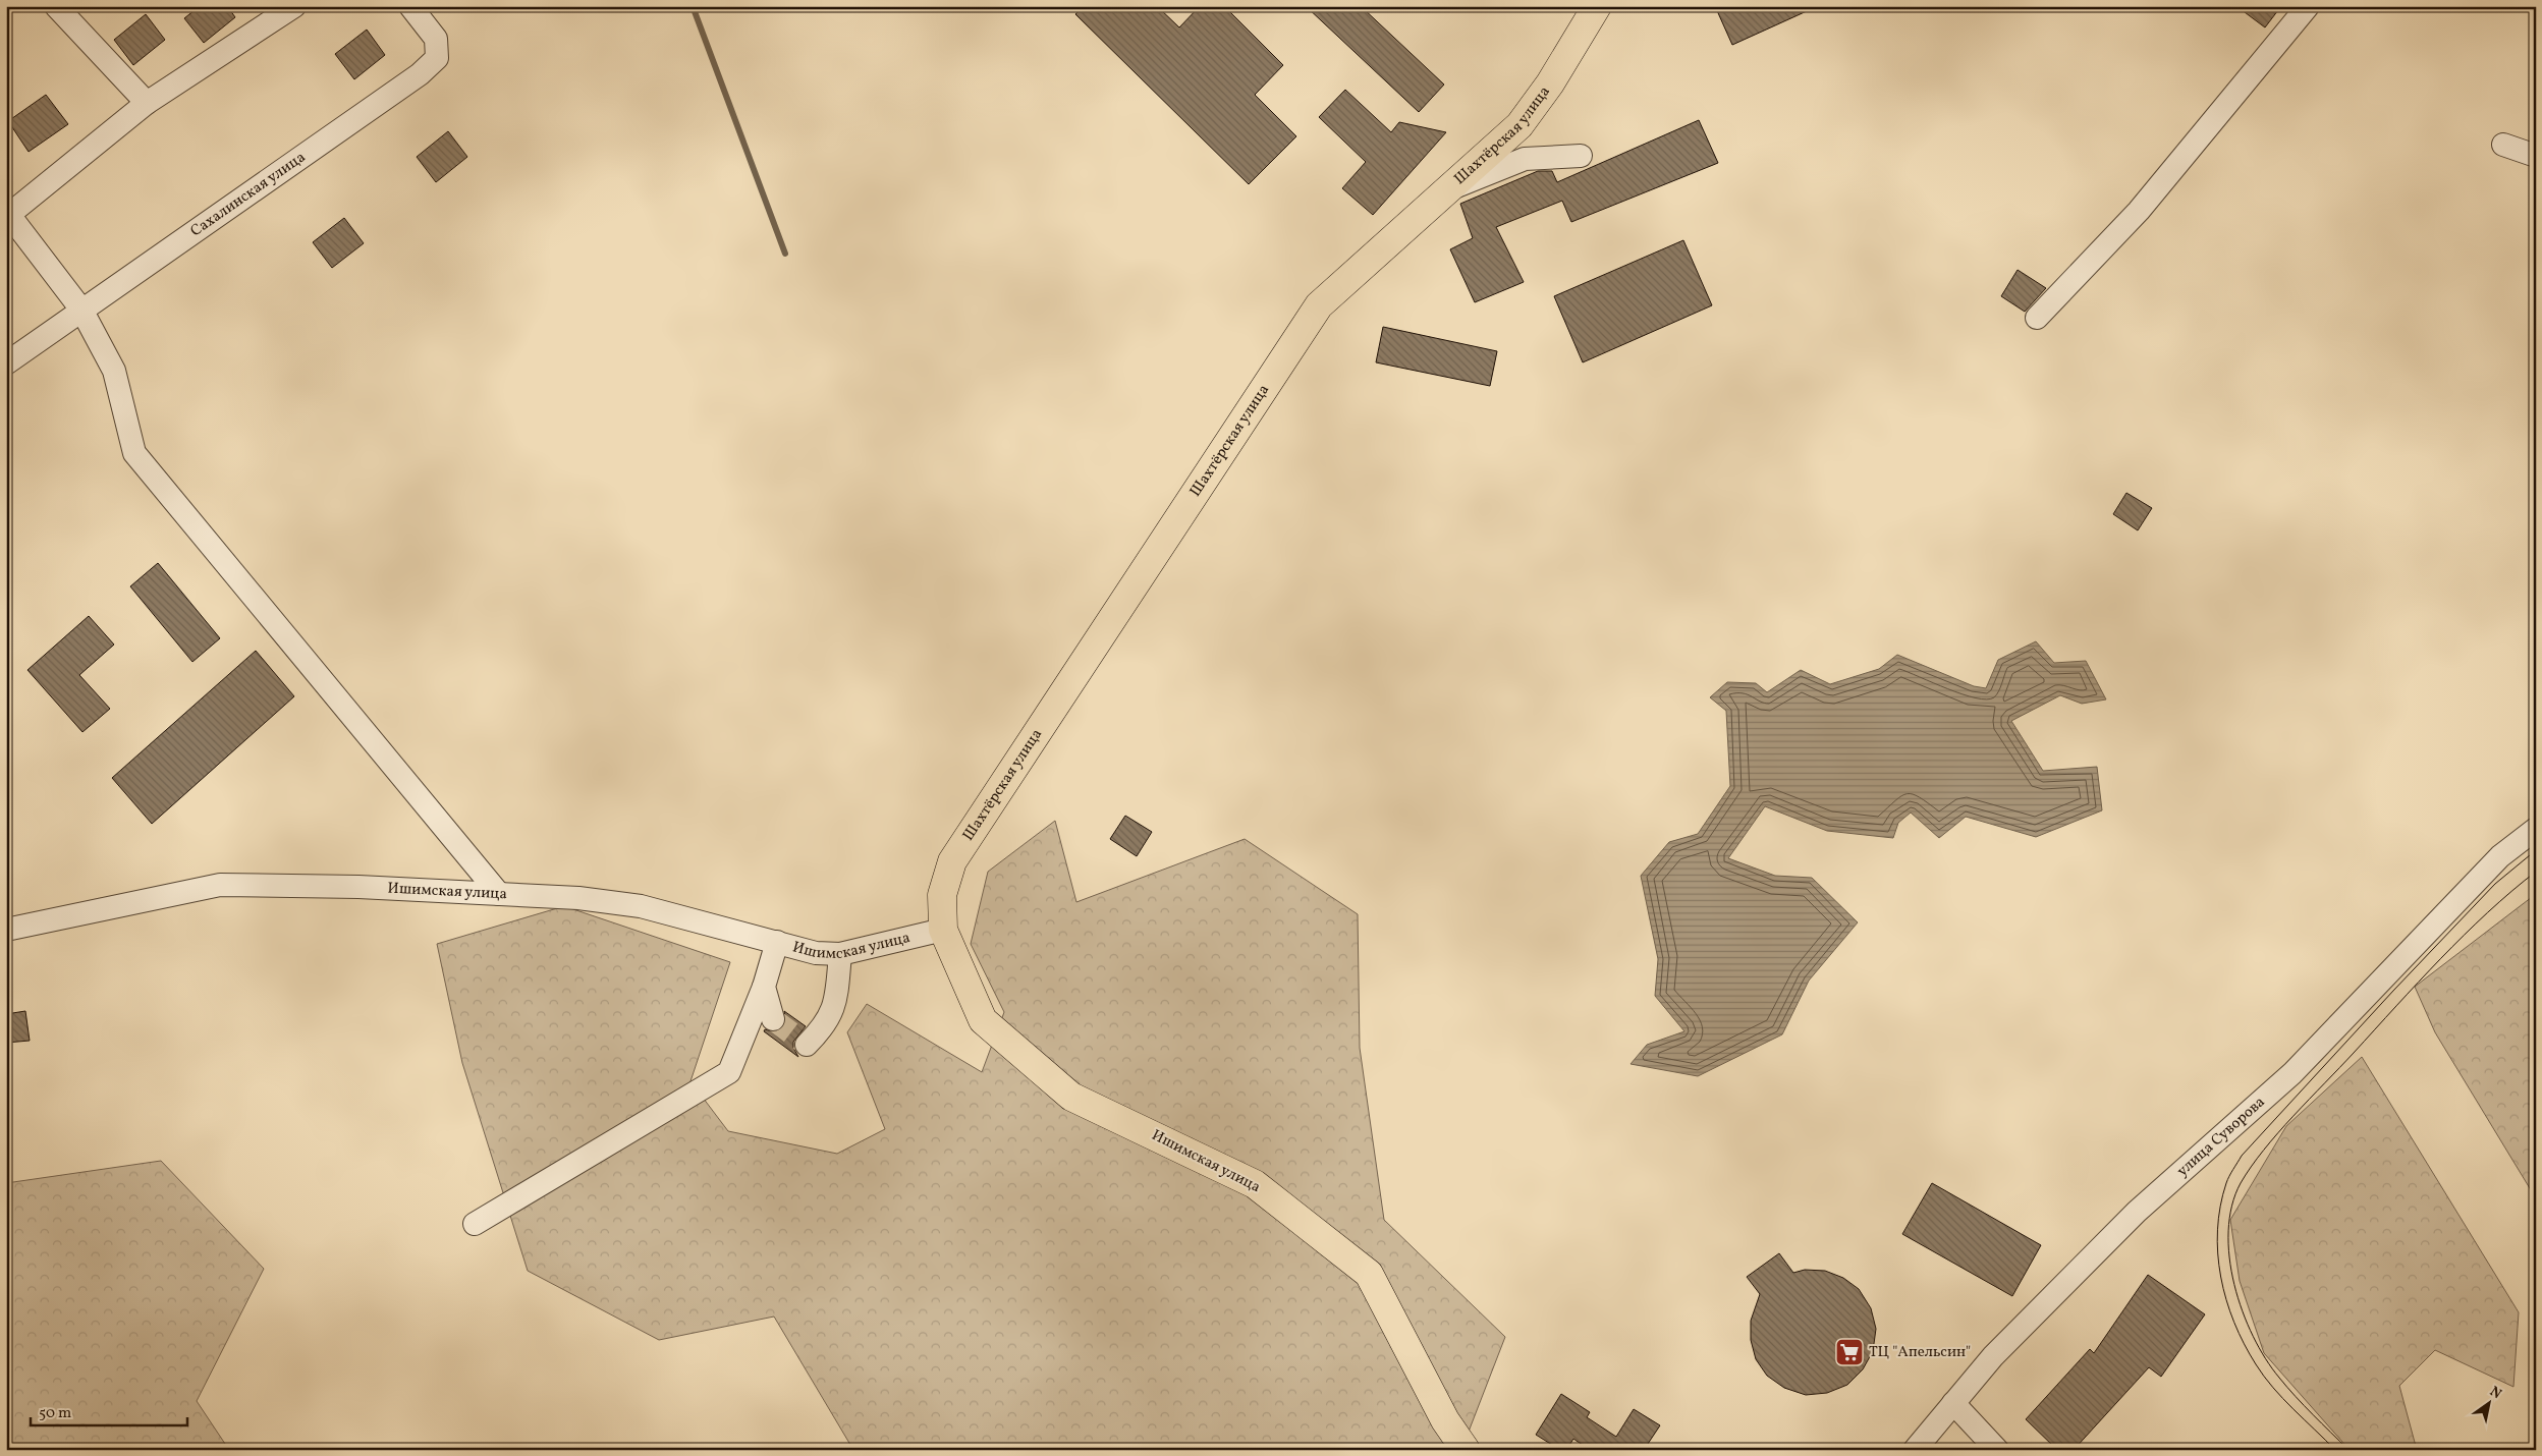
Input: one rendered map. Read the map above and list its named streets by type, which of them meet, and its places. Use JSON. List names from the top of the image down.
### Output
{
  "streets": {
    "main road": ["Шахтёрская улица", "Ишимская улица"],
    "street": ["Сахалинская улица", "улица Суворова"]
  },
  "crossings": [
    ["Шахтёрская улица", "Ишимская улица"]
  ],
  "places": {
    "supermarket": ["ТЦ \"Апельсин\""]
  },
  "scale_bar": "50 m",
  "north": "top right"
}
